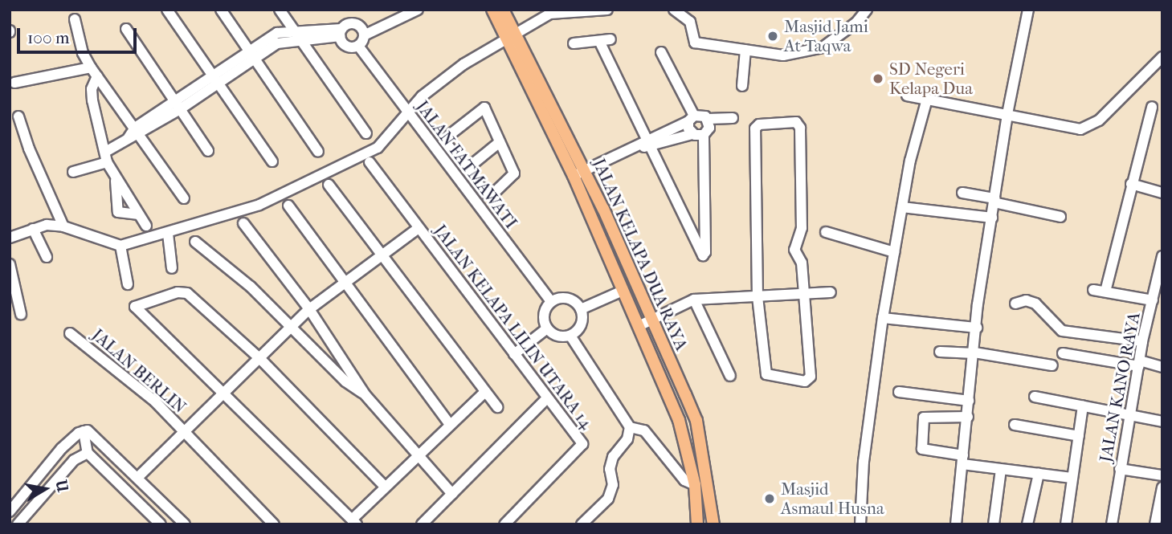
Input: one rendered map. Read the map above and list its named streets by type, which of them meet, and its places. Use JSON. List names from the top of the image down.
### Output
{
  "streets": {
    "main road": ["JALAN KELAPA DUA RAYA"],
    "street": [
      "JALAN FATMAWATI",
      "JALAN KELAPA LILIN UTARA 14",
      "JALAN BERLIN",
      "JALAN KANO RAYA"
    ]
  },
  "places": ["Masjid Jami At Taqwa", "SD Negeri Kelapa Dua", "Masjid Asmaul Husna"],
  "scale_bar": "100 m",
  "north": "right"
}
